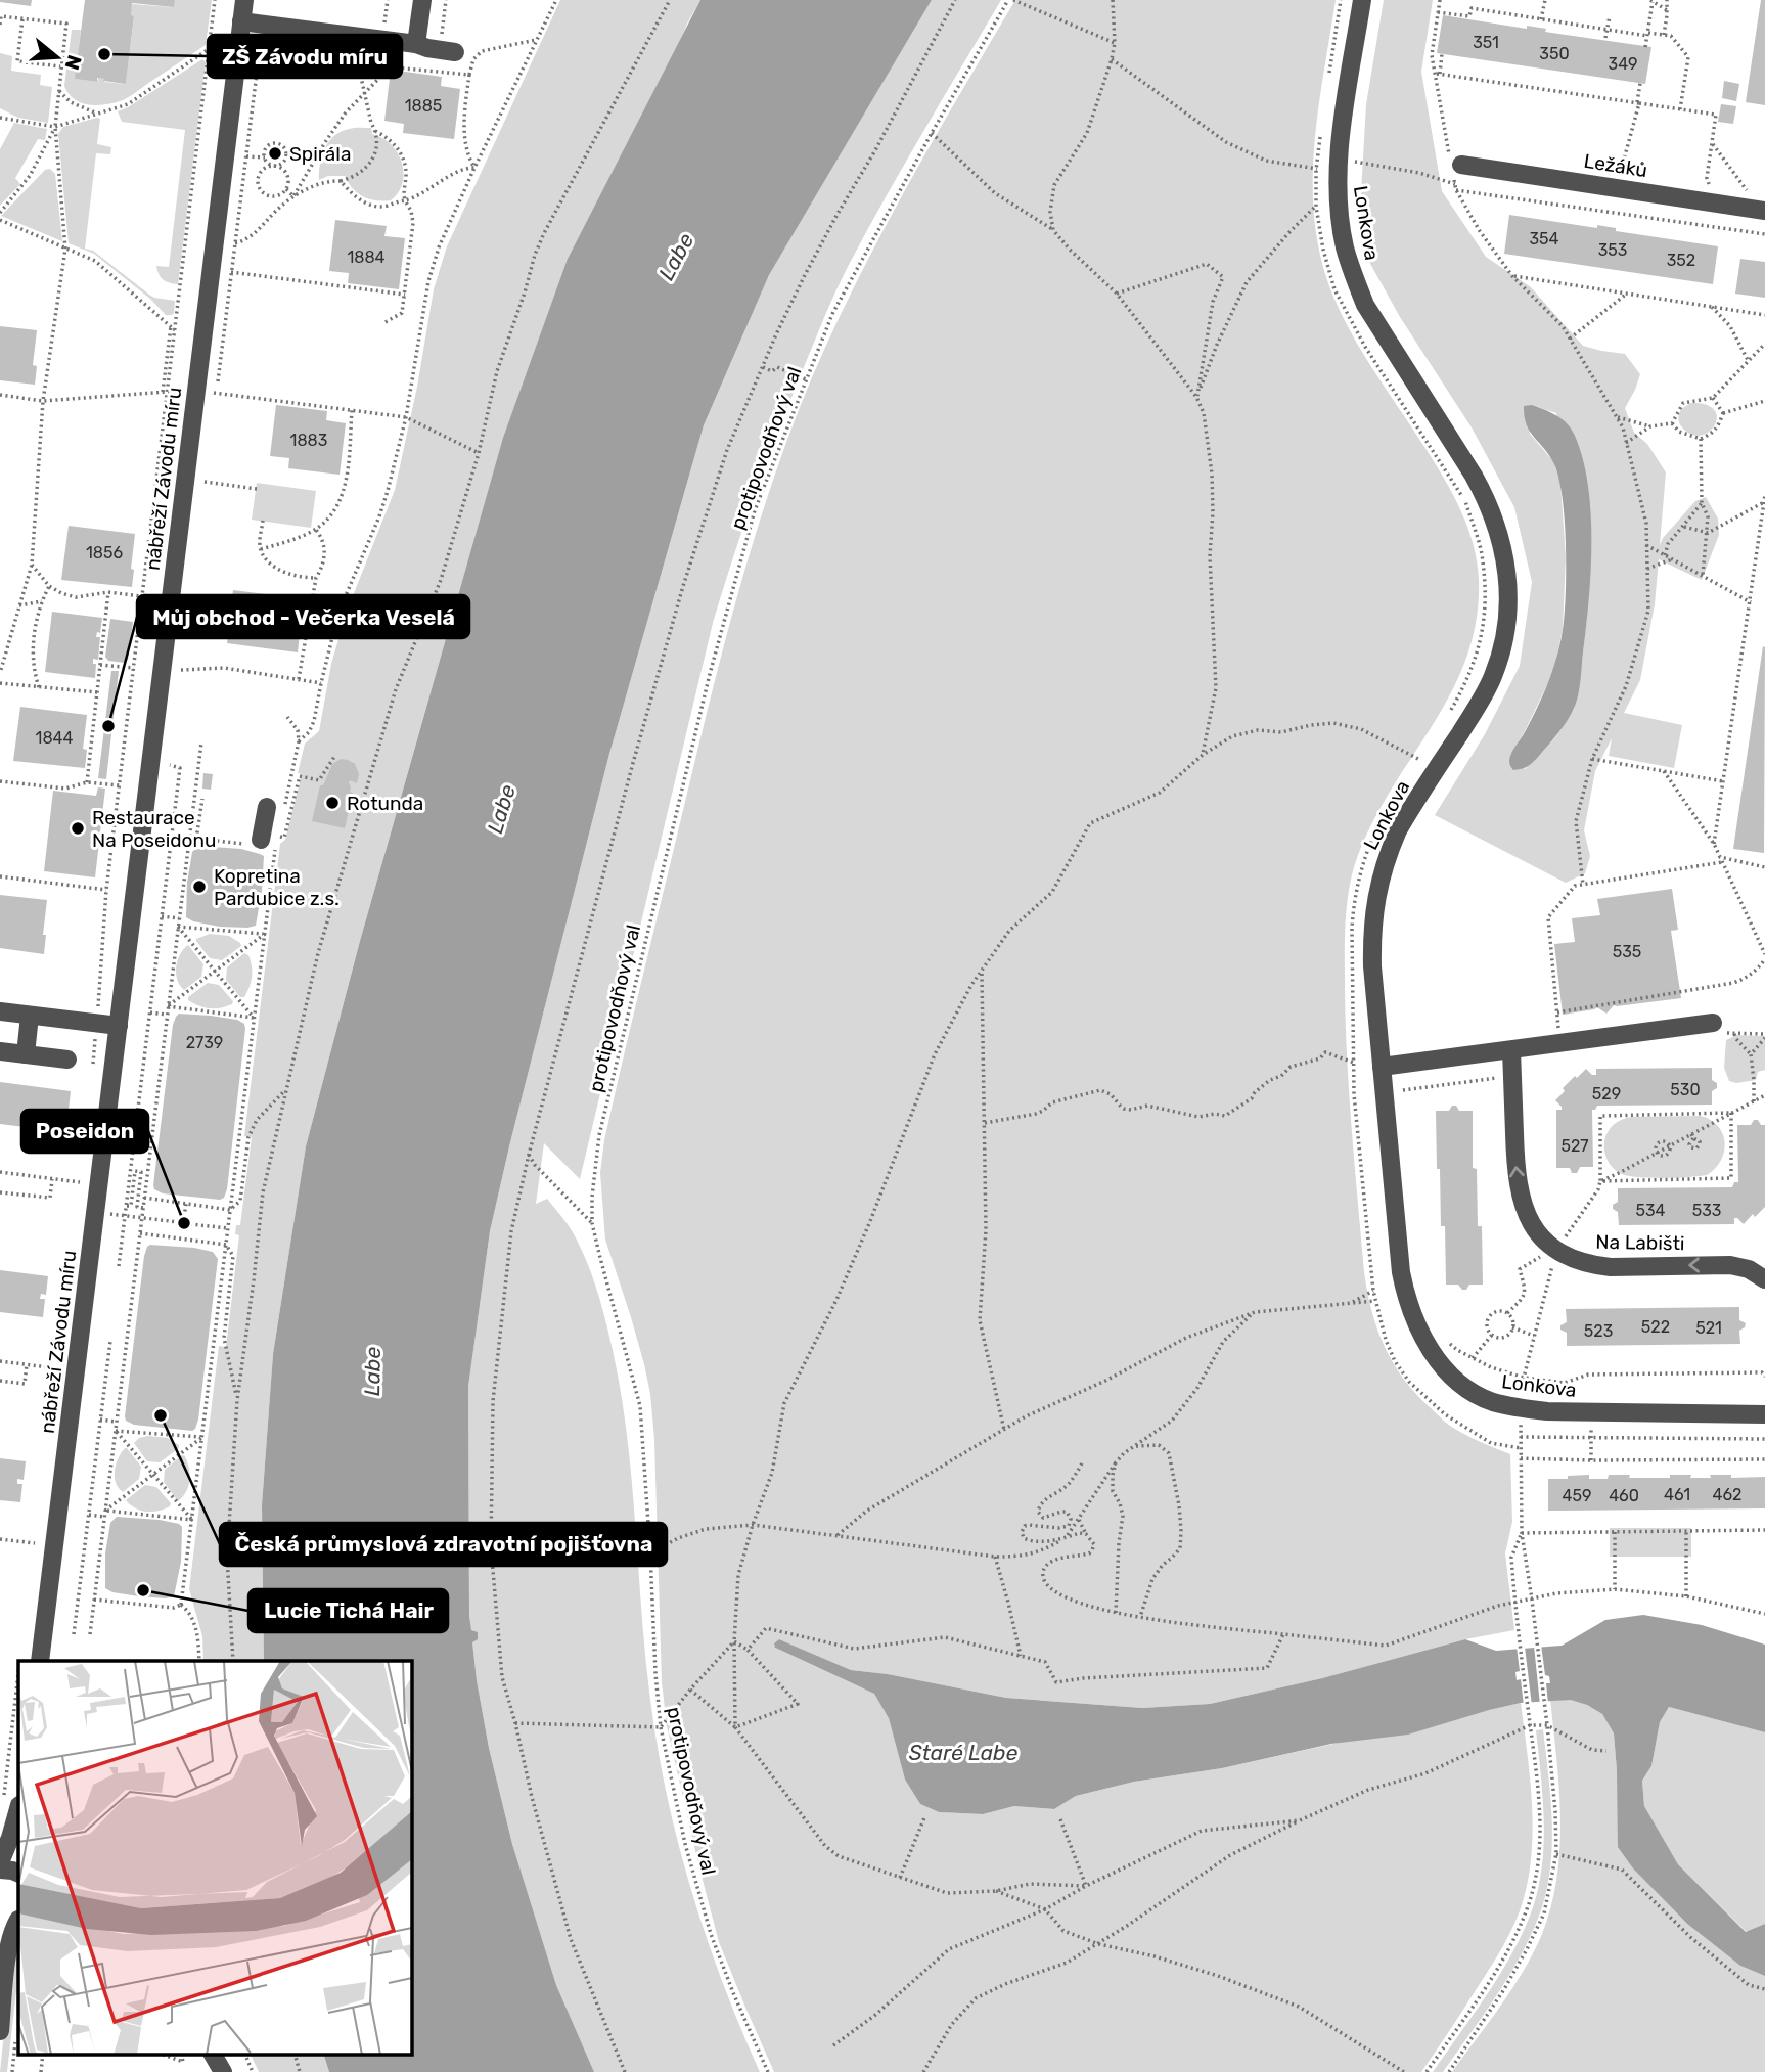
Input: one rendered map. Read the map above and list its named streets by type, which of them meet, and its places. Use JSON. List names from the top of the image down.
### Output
{
  "streets": {
    "street": [
      "Ležáků",
      "Lonkova",
      "nábřeží Závodu míru",
      "Na Labišti"
    ],
    "path": ["protipovodňový val"]
  },
  "water": ["Labe", "Staré Labe"],
  "places": [
    "ZŠ Závodu míru",
    "Spirála",
    "Můj obchod - Večerka Veselá",
    "Rotunda",
    "Restaurace Na Poseidonu",
    "Kopretina Pardubice z.s.",
    "Poseidon",
    "Česká průmyslová zdravotní pojišťovna",
    "Lucie Tichá Hair"
  ],
  "house_numbers": [
    "351",
    "350",
    "349",
    "1885",
    "354",
    "353",
    "1884",
    "352",
    "1883",
    "1856",
    "1844",
    "535",
    "2739",
    "530",
    "529",
    "527",
    "534",
    "533",
    "522",
    "521",
    "523",
    "461",
    "462",
    "459",
    "460"
  ],
  "north": "right"
}
